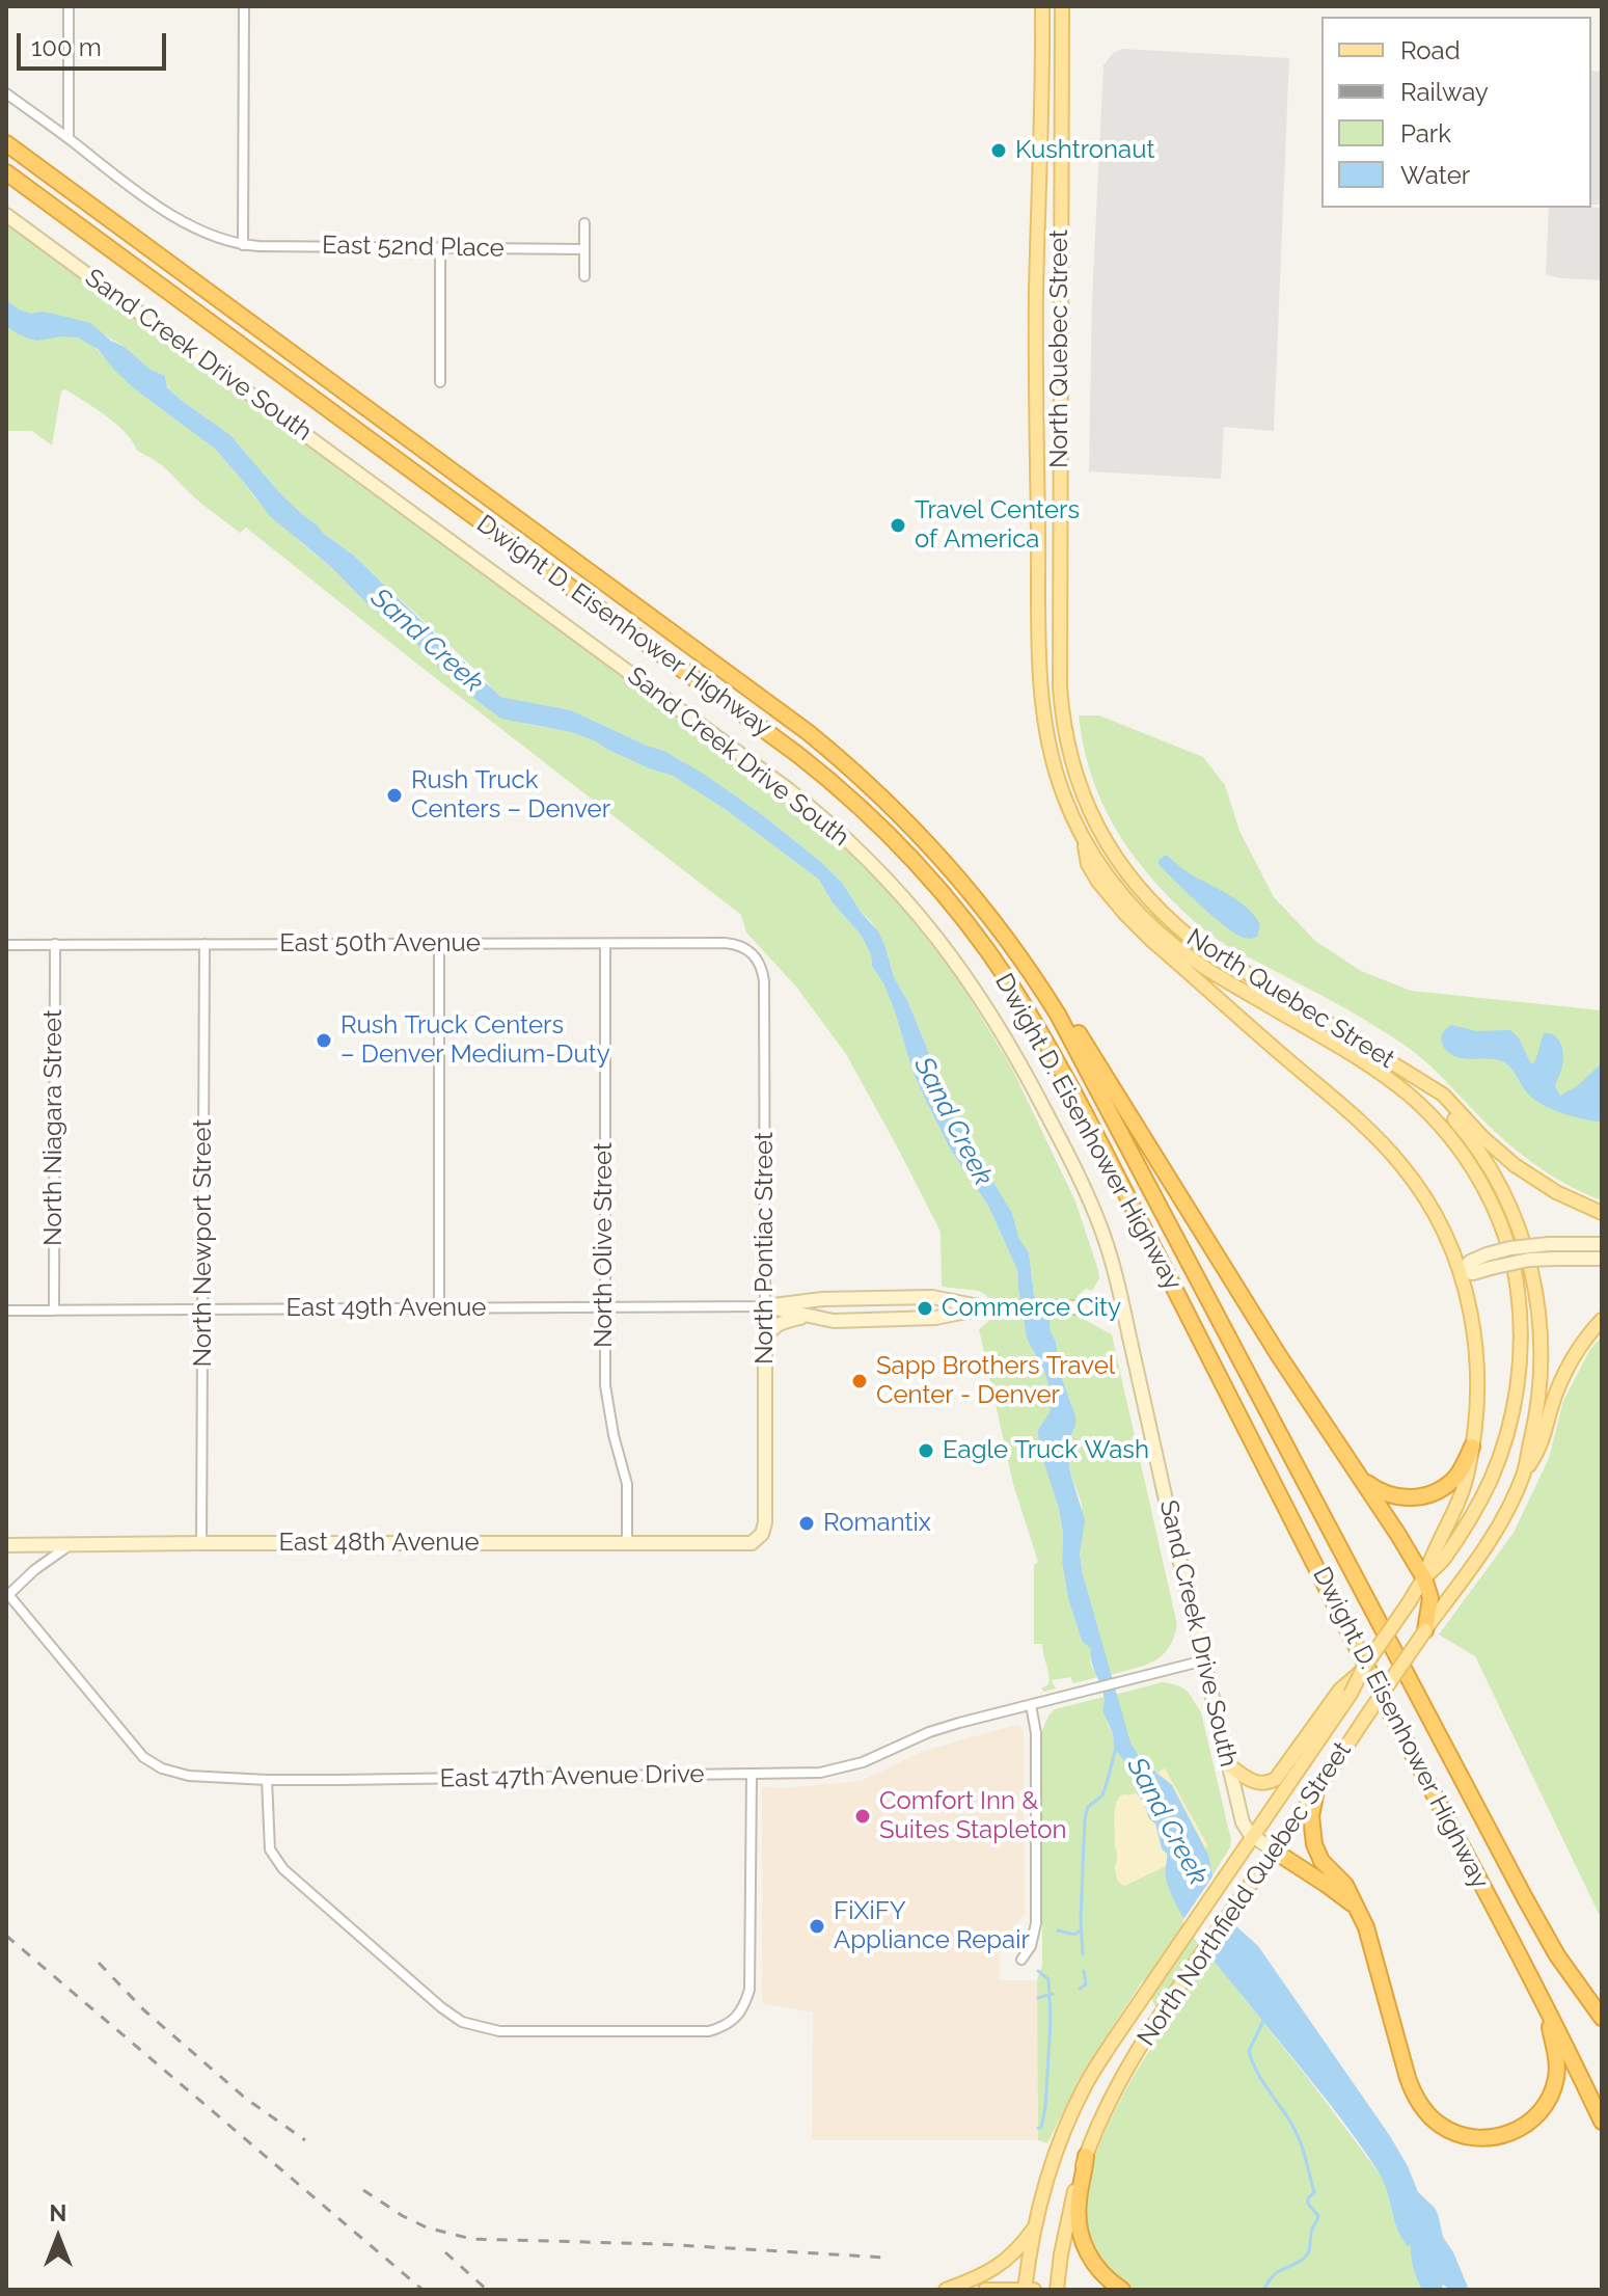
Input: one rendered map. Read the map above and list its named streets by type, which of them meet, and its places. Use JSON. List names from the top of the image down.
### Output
{
  "streets": {
    "highway": ["Dwight D. Eisenhower Highway"],
    "main road": [
      "North Quebec Street",
      "Sand Creek Drive South",
      "North Pontiac Street",
      "East 49th Avenue",
      "East 48th Avenue",
      "North Northfield Quebec Street"
    ],
    "street": [
      "East 52nd Place",
      "East 50th Avenue",
      "North Niagara Street",
      "North Newport Street",
      "North Olive Street",
      "East 47th Avenue Drive"
    ]
  },
  "crossings": [
    ["North Quebec Street", "North Northfield Quebec Street"],
    ["Sand Creek Drive South", "East 49th Avenue"],
    ["Sand Creek Drive South", "East 47th Avenue Drive"],
    ["Sand Creek Drive South", "North Northfield Quebec Street"],
    ["East 50th Avenue", "North Niagara Street"],
    ["East 50th Avenue", "North Newport Street"],
    ["East 50th Avenue", "North Olive Street"],
    ["East 50th Avenue", "North Pontiac Street"],
    ["North Niagara Street", "East 49th Avenue"],
    ["North Newport Street", "East 49th Avenue"],
    ["North Newport Street", "East 48th Avenue"],
    ["North Olive Street", "East 49th Avenue"],
    ["North Olive Street", "East 48th Avenue"],
    ["North Pontiac Street", "East 49th Avenue"],
    ["North Pontiac Street", "East 48th Avenue"]
  ],
  "water": ["Sand Creek"],
  "places": [
    "Kushtronaut",
    "Travel Centers of America",
    "Rush Truck Centers – Denver",
    "Rush Truck Centers – Denver Medium-Duty",
    "Commerce City",
    "Sapp Brothers Travel Center - Denver",
    "Eagle Truck Wash",
    "Romantix",
    "Comfort Inn & Suites Stapleton",
    "FiXiFY Appliance Repair"
  ],
  "legend": [
    "Road",
    "Railway",
    "Park",
    "Water"
  ],
  "scale_bar": "100 m",
  "north": "top"
}
